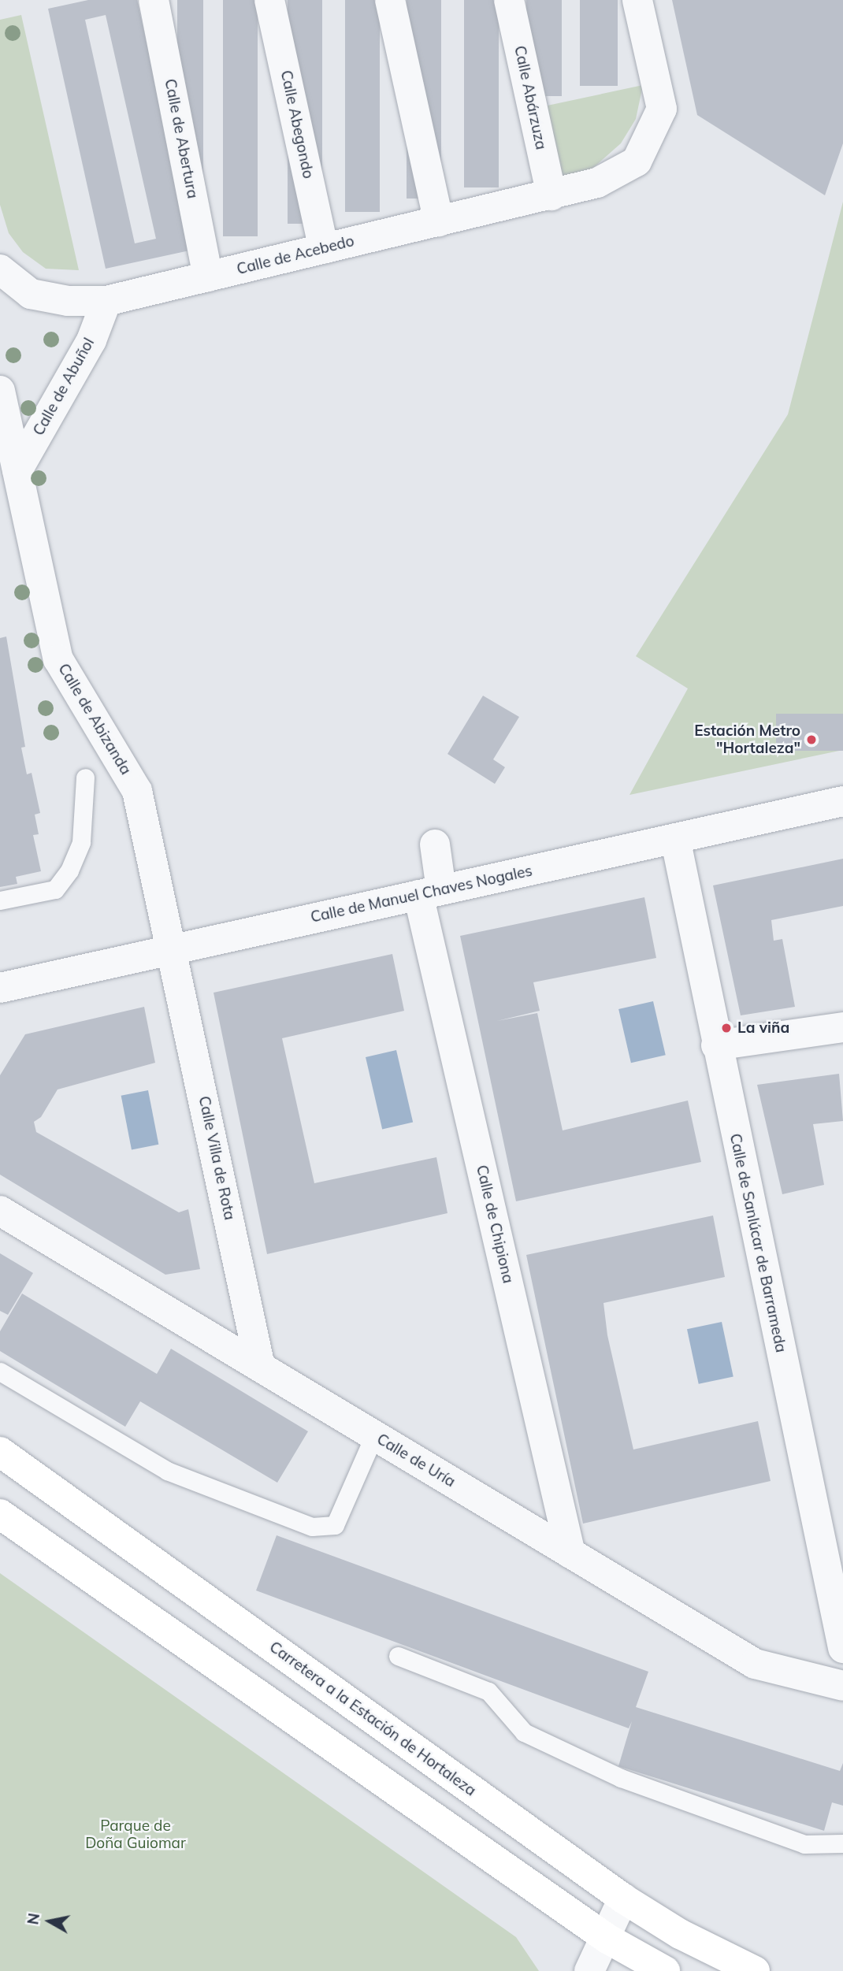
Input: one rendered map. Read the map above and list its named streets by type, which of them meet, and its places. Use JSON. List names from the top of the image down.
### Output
{
  "streets": {
    "street": [
      "Calle Abárzuza",
      "Calle Abegondo",
      "Calle de Abertura",
      "Calle de Acebedo",
      "Calle de Abuñol",
      "Calle de Abizanda",
      "Calle de Manuel Chaves Nogales",
      "Calle Villa de Rota",
      "Calle de Chipiona",
      "Calle de Sanlúcar de Barrameda",
      "Calle de Uría",
      "Carretera a la Estación de Hortaleza"
    ]
  },
  "crossings": [
    ["Calle Abárzuza", "Calle de Acebedo"],
    ["Calle Abegondo", "Calle de Acebedo"],
    ["Calle de Abertura", "Calle de Acebedo"],
    ["Calle de Acebedo", "Calle de Abuñol"],
    ["Calle de Abuñol", "Calle de Abizanda"],
    ["Calle de Abizanda", "Calle de Manuel Chaves Nogales"],
    ["Calle de Abizanda", "Calle Villa de Rota"],
    ["Calle de Manuel Chaves Nogales", "Calle Villa de Rota"],
    ["Calle de Manuel Chaves Nogales", "Calle de Chipiona"],
    ["Calle de Manuel Chaves Nogales", "Calle de Sanlúcar de Barrameda"],
    ["Calle Villa de Rota", "Calle de Uría"],
    ["Calle de Chipiona", "Calle de Uría"]
  ],
  "parks": ["Parque de Doña Guiomar"],
  "places": ["Estación Metro \"Hortaleza\"", "La viña"],
  "north": "left"
}
